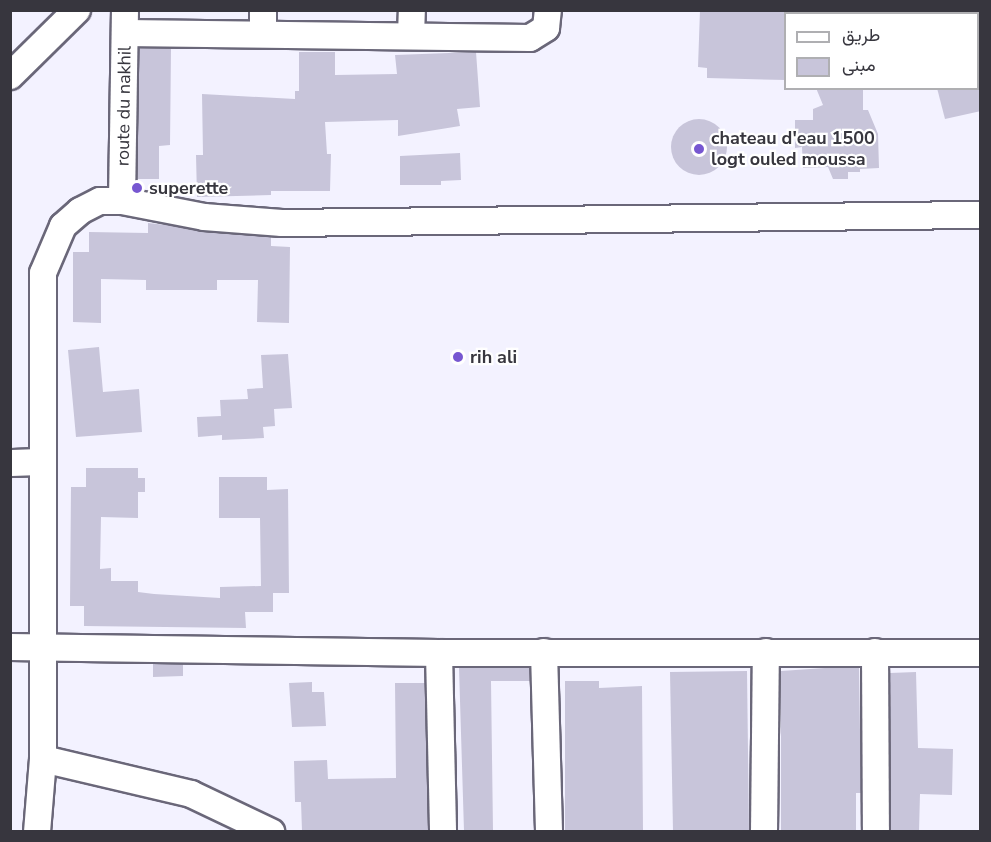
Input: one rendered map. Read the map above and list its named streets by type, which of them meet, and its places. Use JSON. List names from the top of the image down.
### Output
{
  "streets": {
    "street": ["route du nakhil"]
  },
  "places": ["chateau d'eau 1500 logt ouled moussa", "superette", "rih ali"],
  "legend": ["طريق", "مبنى"]
}
